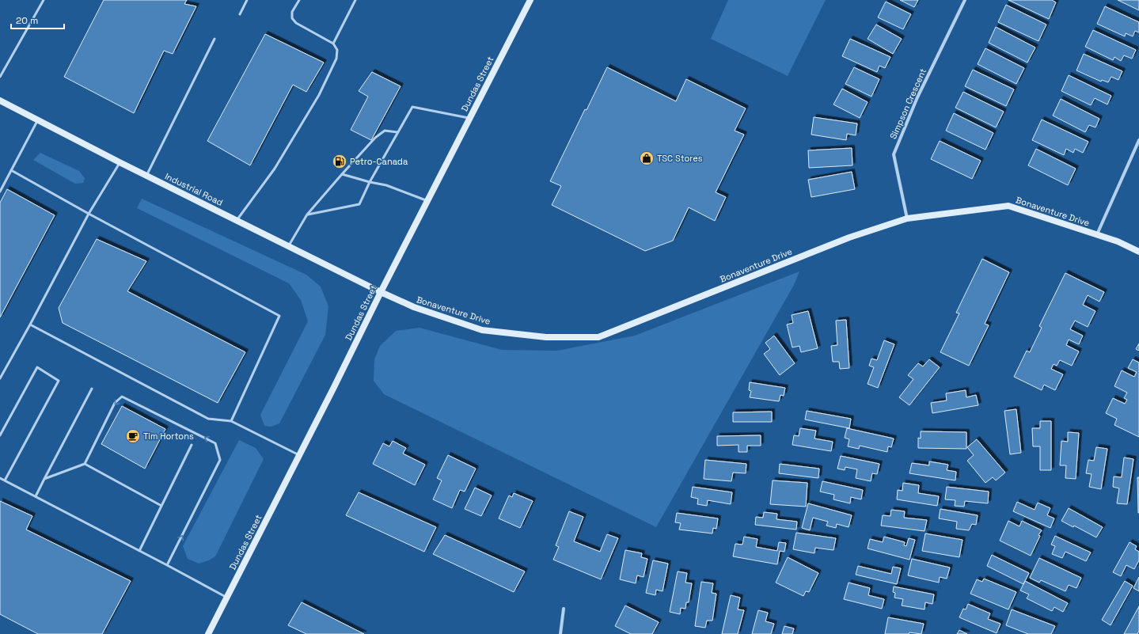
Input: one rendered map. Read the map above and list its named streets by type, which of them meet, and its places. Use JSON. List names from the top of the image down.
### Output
{
  "streets": {
    "street": [
      "Dundas Street",
      "Simpson Crescent",
      "Industrial Road",
      "Bonaventure Drive"
    ]
  },
  "crossings": [
    ["Dundas Street", "Industrial Road"],
    ["Dundas Street", "Bonaventure Drive"],
    ["Simpson Crescent", "Bonaventure Drive"],
    ["Industrial Road", "Bonaventure Drive"]
  ],
  "places": {
    "shop": ["TSC Stores"],
    "fuel station": ["Petro-Canada"],
    "cafe": ["Tim Hortons"]
  },
  "scale_bar": "20 m"
}
